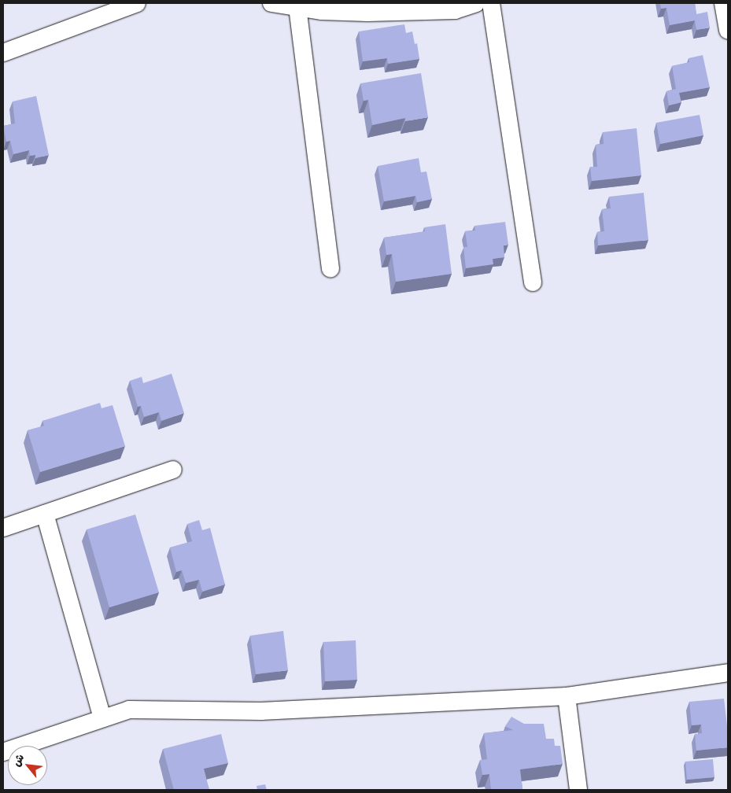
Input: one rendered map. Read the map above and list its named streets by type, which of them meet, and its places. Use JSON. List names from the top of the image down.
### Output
{
  "north": "top left"
}
